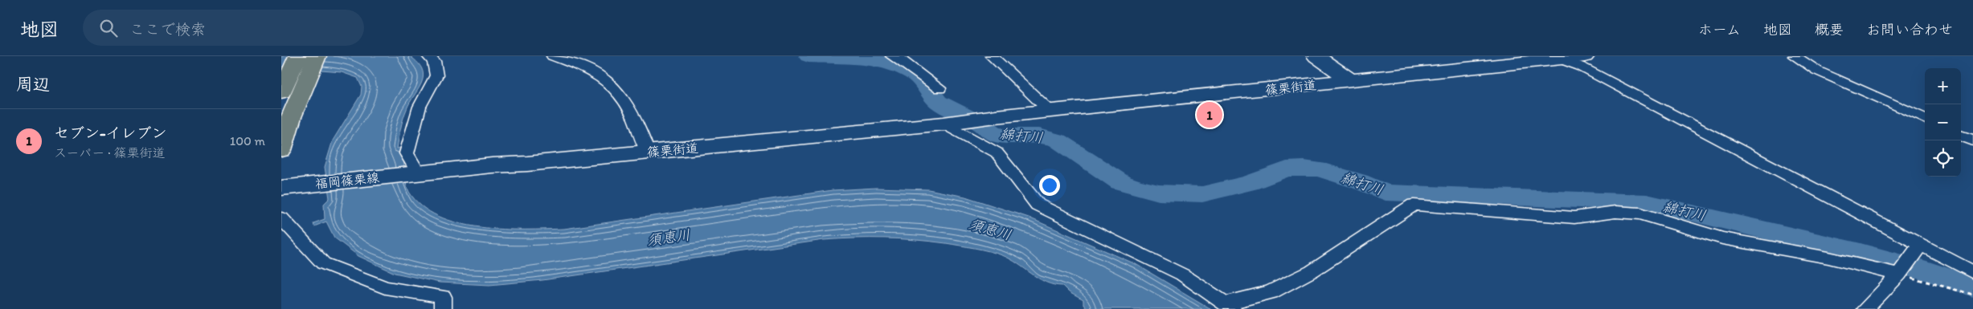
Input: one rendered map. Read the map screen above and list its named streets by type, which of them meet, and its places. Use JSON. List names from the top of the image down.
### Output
{
  "streets": {
    "main road": ["篠栗街道", "福岡篠栗線"]
  },
  "crossings": [
    ["篠栗街道", "福岡篠栗線"]
  ],
  "water": ["綿打川", "須恵川"],
  "page": {
    "header": "地図",
    "search": "ここで検索",
    "nav": [
      "ホーム",
      "地図",
      "概要",
      "お問い合わせ"
    ],
    "heading": "周辺",
    "map_buttons": ["+", "−"],
    "pins": "1",
    "list": [
      {
        "mark": "1",
        "name": "セブン-イレブン",
        "note": "スーパー · 篠栗街道",
        "value": "100 m"
      }
    ]
  }
}
